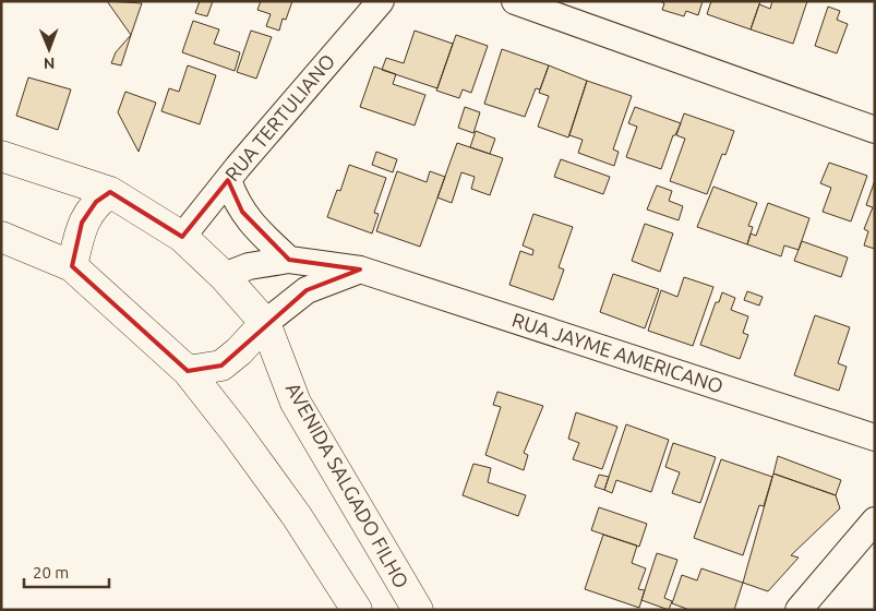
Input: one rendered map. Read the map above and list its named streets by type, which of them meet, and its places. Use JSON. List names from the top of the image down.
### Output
{
  "streets": {
    "street": ["RUA TERTULIANO", "RUA JAYME AMERICANO", "AVENIDA SALGADO FILHO"]
  },
  "crossings": [
    ["RUA TERTULIANO", "AVENIDA SALGADO FILHO"],
    ["RUA JAYME AMERICANO", "AVENIDA SALGADO FILHO"]
  ],
  "scale_bar": "20 m",
  "north": "bottom"
}
